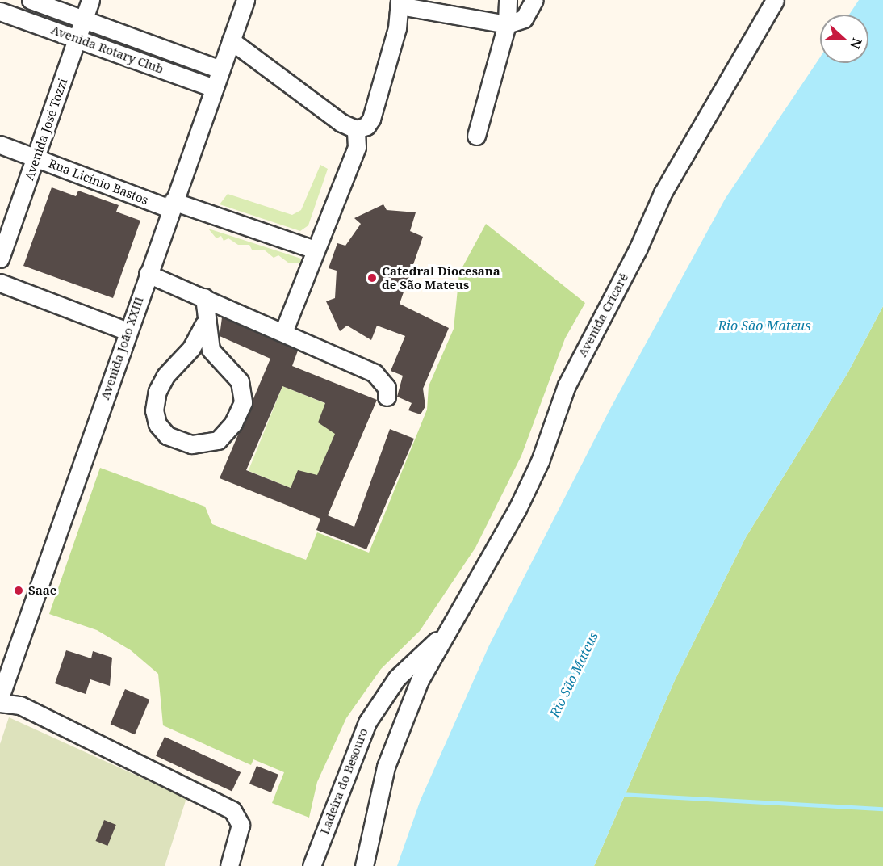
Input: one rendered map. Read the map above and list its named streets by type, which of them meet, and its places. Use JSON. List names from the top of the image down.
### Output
{
  "streets": {
    "street": [
      "Avenida Rotary Club",
      "Avenida José Tozzi",
      "Rua Licínio Bastos",
      "Avenida Cricaré",
      "Avenida João XXIII",
      "Ladeira do Besouro"
    ]
  },
  "crossings": [
    ["Avenida Rotary Club", "Avenida José Tozzi"],
    ["Avenida Rotary Club", "Avenida João XXIII"],
    ["Avenida José Tozzi", "Rua Licínio Bastos"],
    ["Rua Licínio Bastos", "Avenida João XXIII"],
    ["Avenida Cricaré", "Ladeira do Besouro"]
  ],
  "water": ["Rio São Mateus"],
  "places": ["Catedral Diocesana de São Mateus", "Saae"],
  "north": "right"
}
